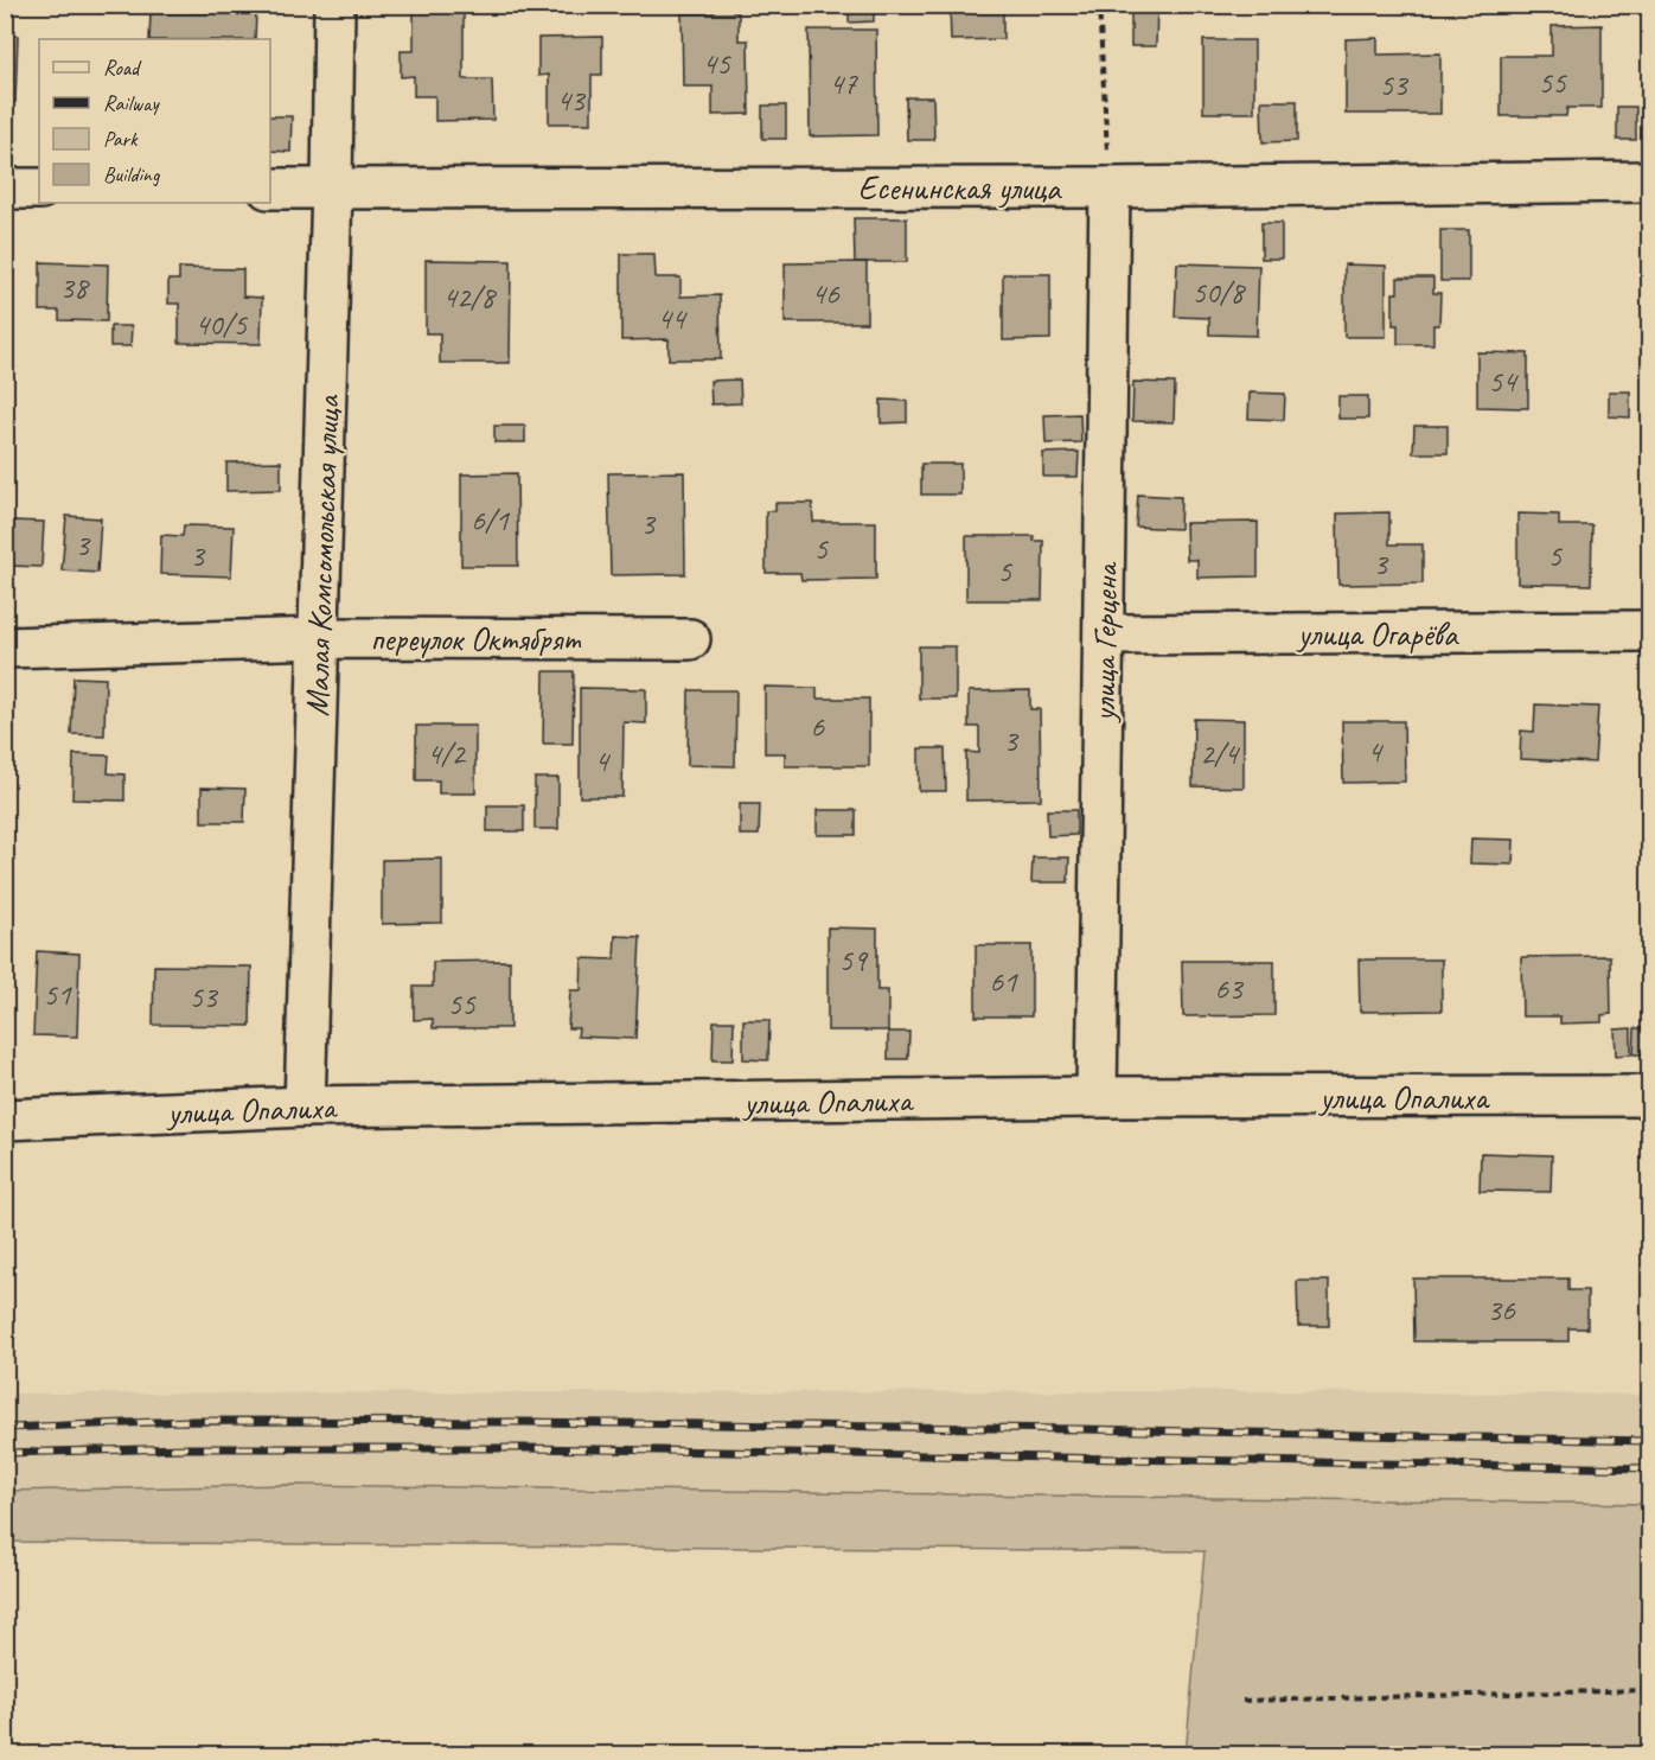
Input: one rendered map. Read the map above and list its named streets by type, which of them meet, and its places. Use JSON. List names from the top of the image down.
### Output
{
  "streets": {
    "street": [
      "Есенинская улица",
      "Малая Комсомольская улица",
      "улица Огарёва",
      "переулок Октябрят",
      "улица Герцена",
      "улица Опалиха"
    ]
  },
  "crossings": [
    ["Есенинская улица", "Малая Комсомольская улица"],
    ["Есенинская улица", "улица Герцена"],
    ["Малая Комсомольская улица", "переулок Октябрят"],
    ["Малая Комсомольская улица", "улица Опалиха"],
    ["улица Огарёва", "улица Герцена"],
    ["улица Герцена", "улица Опалиха"]
  ],
  "house_numbers": [
    "45",
    "55",
    "47",
    "53",
    "43",
    "38",
    "50/8",
    "46",
    "42/8",
    "44",
    "40/5",
    "54",
    "6/1",
    "3",
    "3",
    "5",
    "3",
    "5",
    "3",
    "5",
    "6",
    "3",
    "4",
    "4/2",
    "2/4",
    "4",
    "59",
    "61",
    "63",
    "51",
    "53",
    "55",
    "36"
  ],
  "legend": [
    "Road",
    "Railway",
    "Park",
    "Building"
  ]
}
